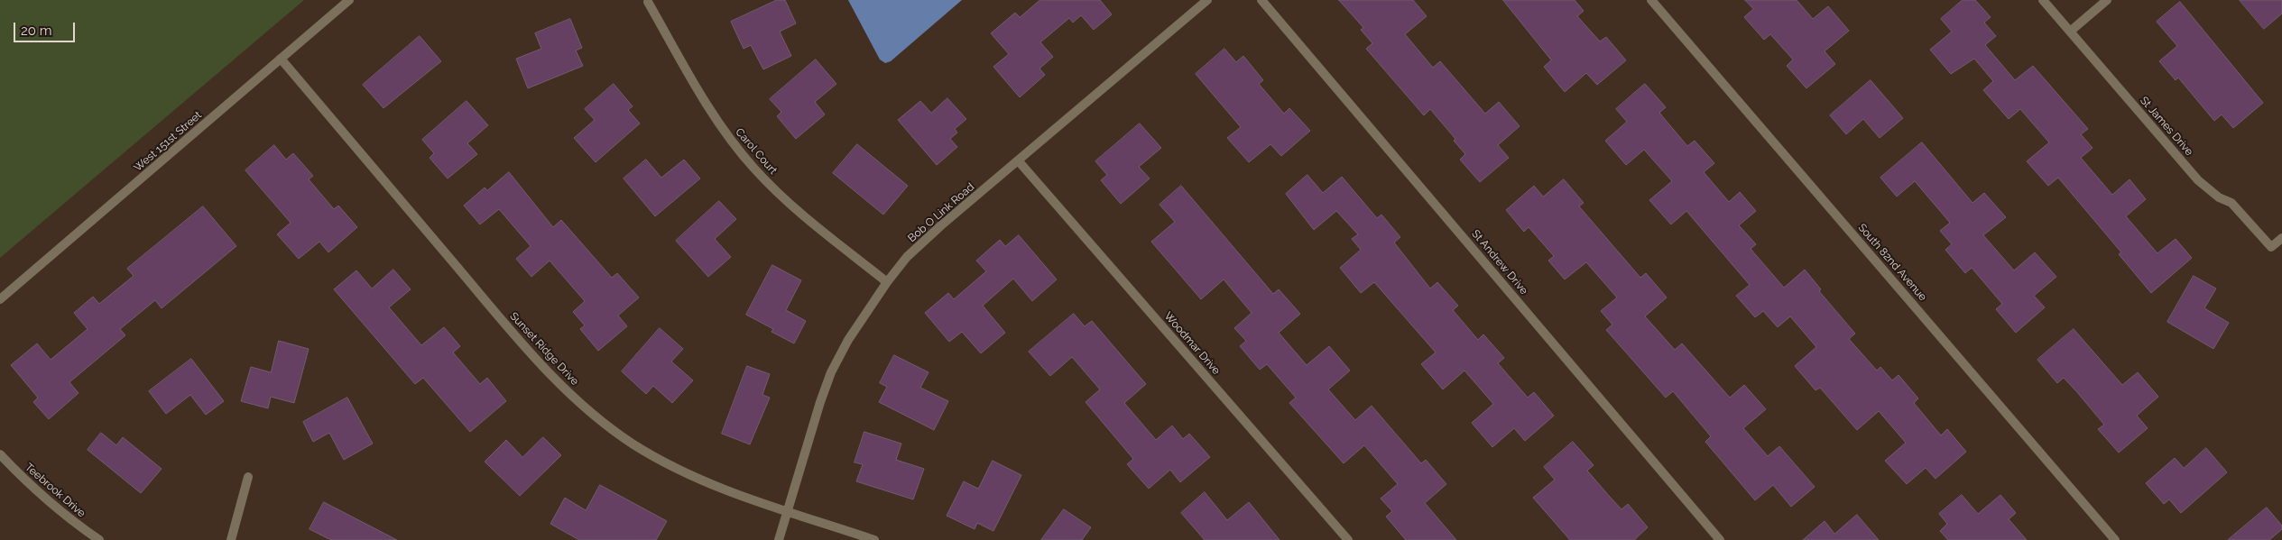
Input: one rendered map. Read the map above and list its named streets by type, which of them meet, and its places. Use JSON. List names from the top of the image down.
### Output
{
  "streets": {
    "street": [
      "St James Drive",
      "West 151st Street",
      "Carol Court",
      "Bob O Link Road",
      "St Andrew Drive",
      "South 82nd Avenue",
      "Woodmar Drive",
      "Sunset Ridge Drive",
      "Teebrook Drive"
    ]
  },
  "crossings": [
    ["West 151st Street", "Sunset Ridge Drive"],
    ["Carol Court", "Bob O Link Road"],
    ["Bob O Link Road", "Woodmar Drive"],
    ["Bob O Link Road", "Sunset Ridge Drive"]
  ],
  "scale_bar": "20 m"
}
